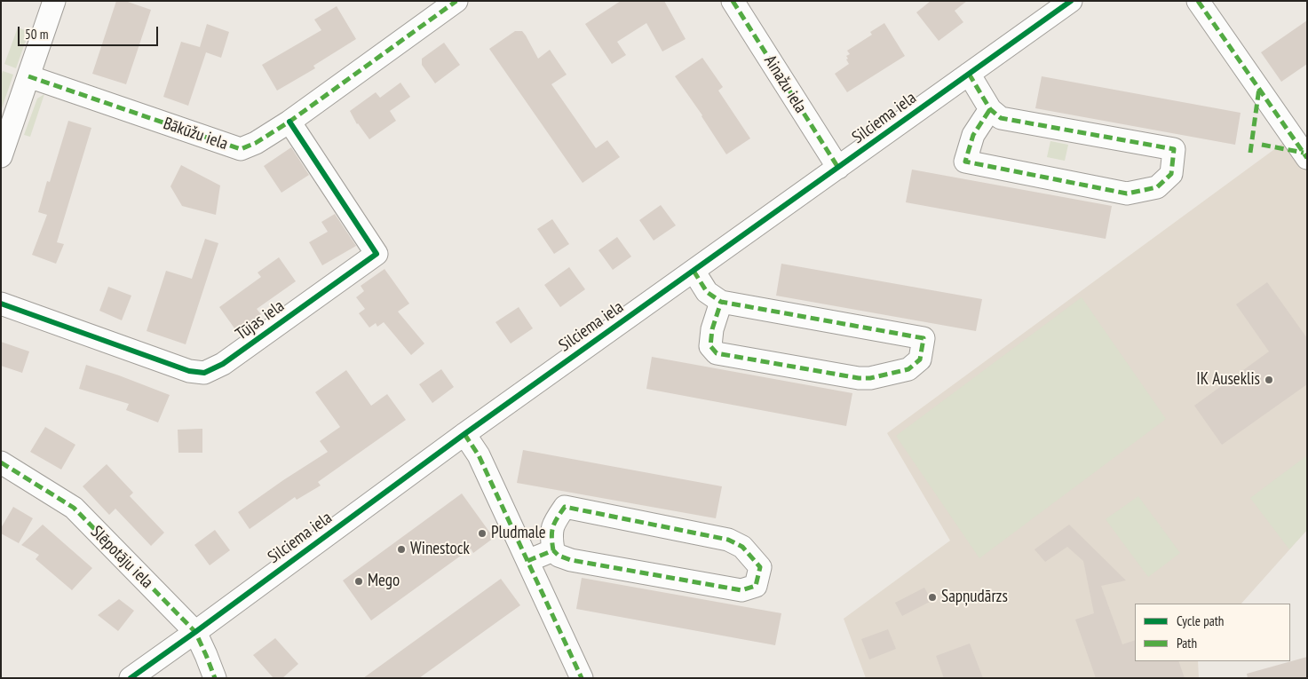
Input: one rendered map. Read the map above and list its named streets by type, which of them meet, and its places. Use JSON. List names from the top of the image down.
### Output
{
  "streets": {
    "street": [
      "Ainažu iela",
      "Silciema iela",
      "Bākūžu iela",
      "Tūjas iela",
      "Slēpotāju iela"
    ]
  },
  "crossings": [
    ["Ainažu iela", "Silciema iela"],
    ["Silciema iela", "Slēpotāju iela"],
    ["Bākūžu iela", "Tūjas iela"]
  ],
  "places": [
    "IK Auseklis",
    "Pludmale",
    "Winestock",
    "Mego",
    "Sapņudārzs"
  ],
  "legend": ["Cycle path", "Path"],
  "scale_bar": "50 m"
}
